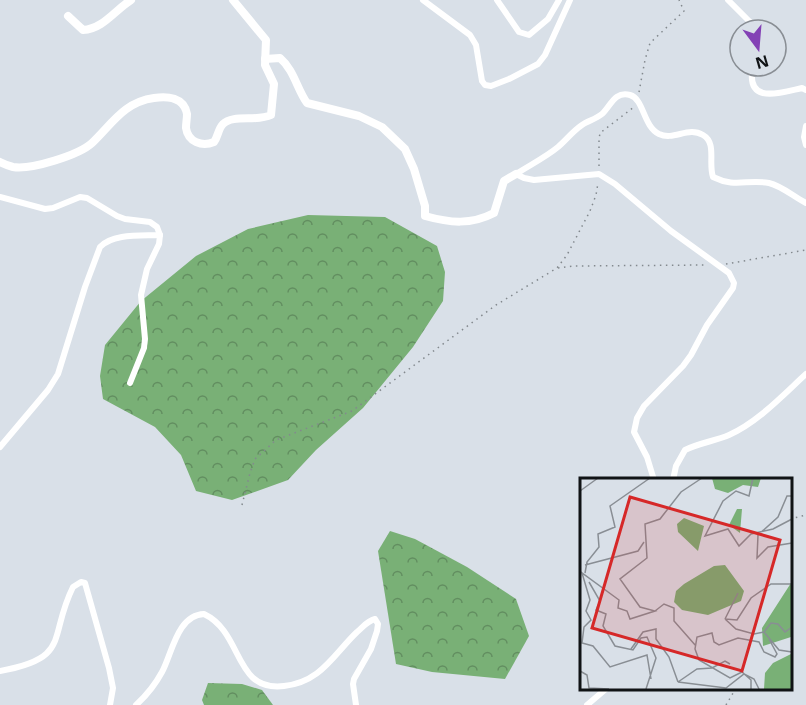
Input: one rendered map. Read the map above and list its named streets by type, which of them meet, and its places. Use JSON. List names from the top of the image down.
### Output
{
  "north": "bottom"
}
